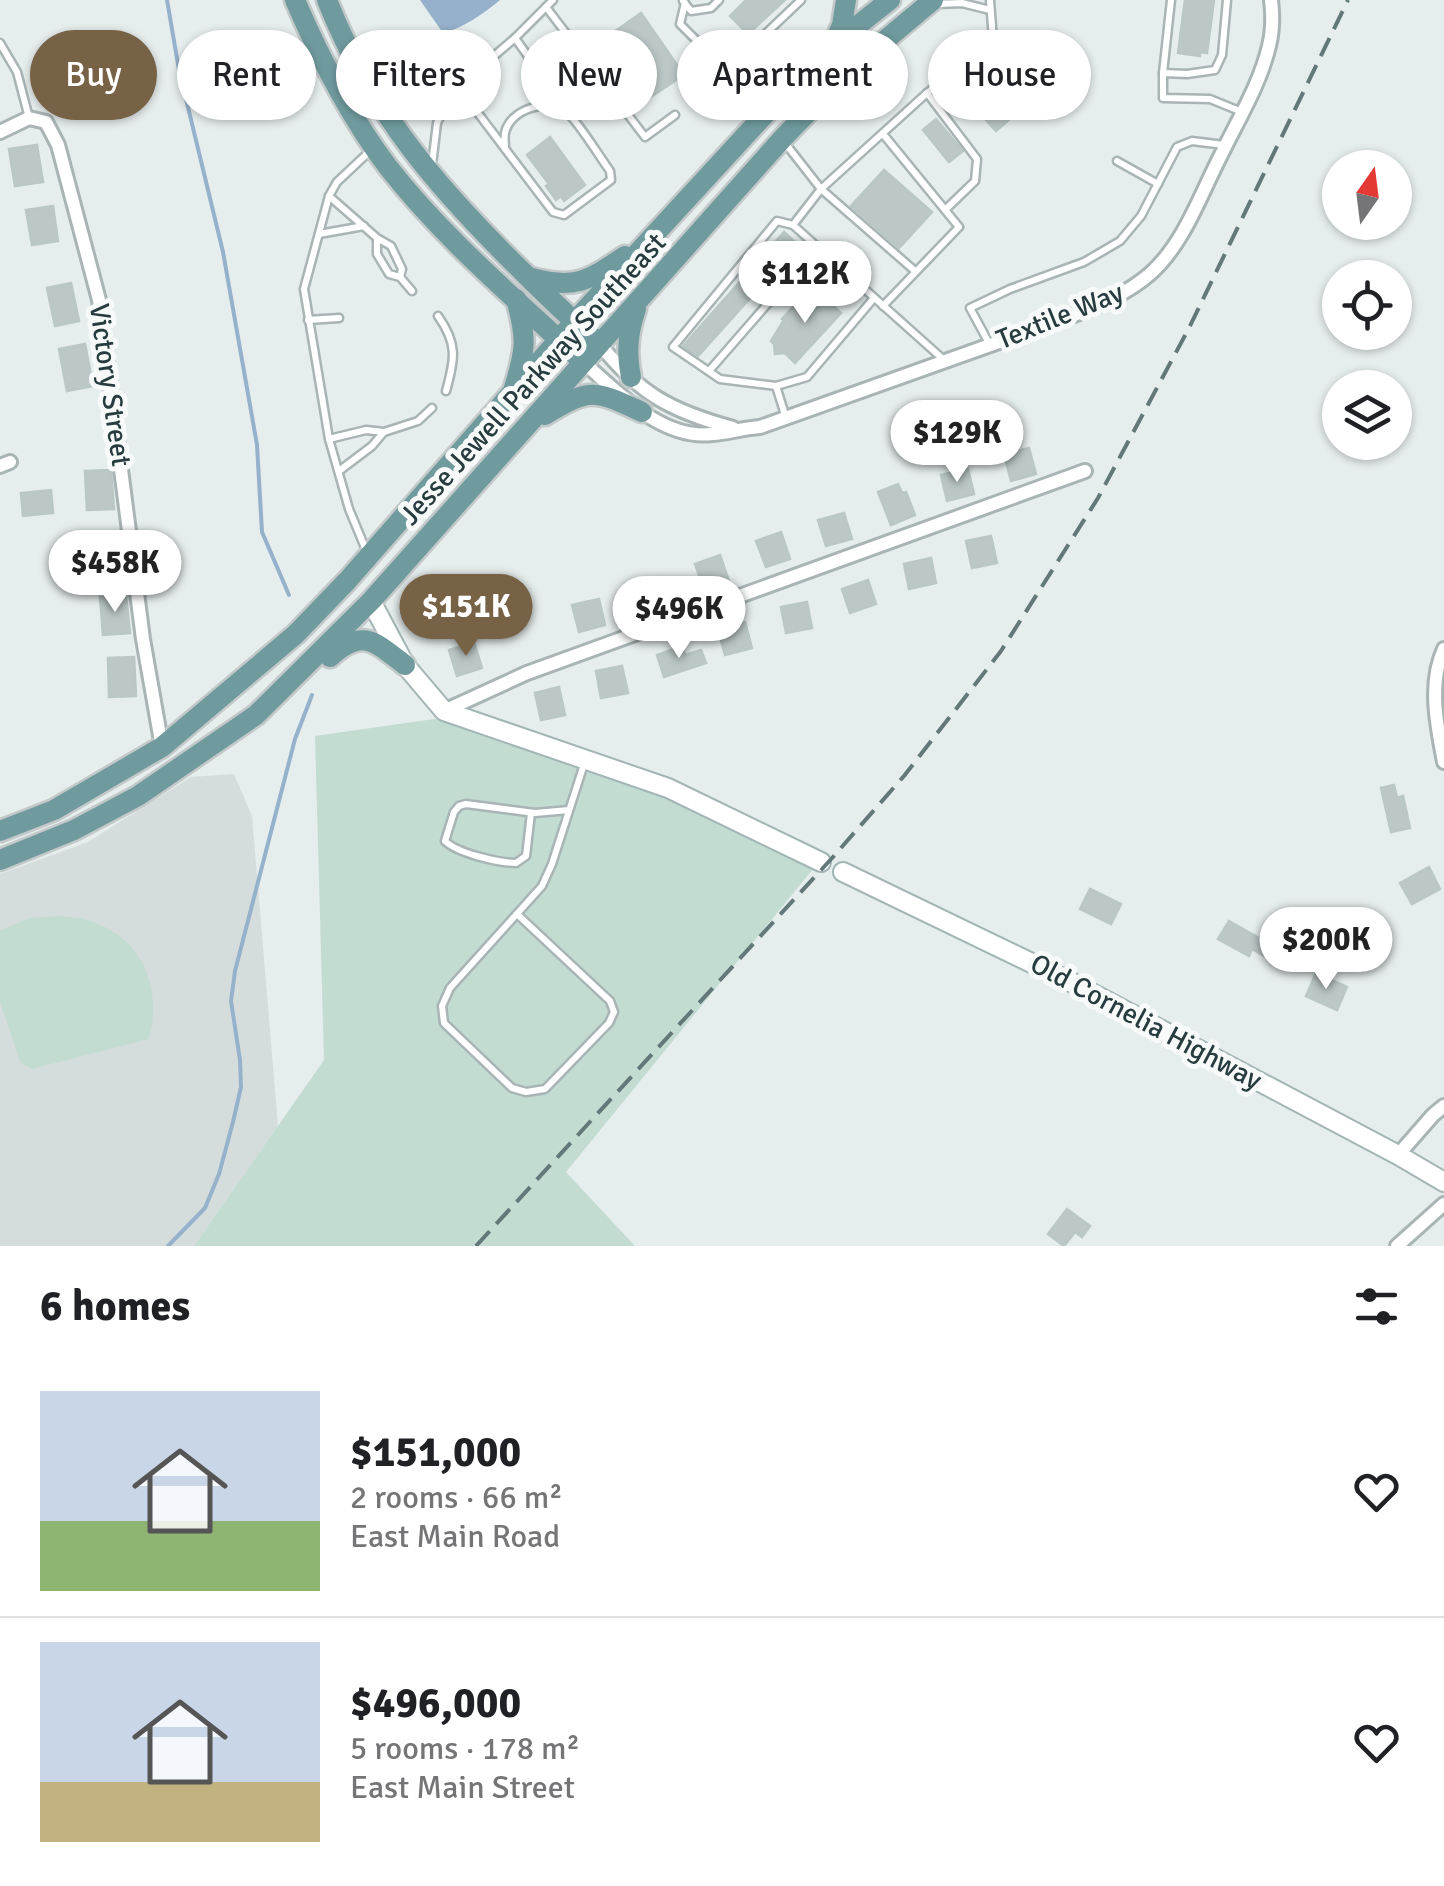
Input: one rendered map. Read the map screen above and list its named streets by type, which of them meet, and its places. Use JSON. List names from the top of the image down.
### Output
{
  "streets": {
    "main road": ["Jesse Jewell Parkway Southeast"],
    "street": ["Textile Way", "Victory Street", "Old Cornelia Highway"]
  },
  "crossings": [
    ["Textile Way", "Jesse Jewell Parkway Southeast"],
    ["Jesse Jewell Parkway Southeast", "Victory Street"]
  ],
  "north": "top",
  "page": {
    "chip": [
      "Buy",
      "Rent",
      "Filters",
      "New",
      "Apartment",
      "House"
    ],
    "price": [
      "$112K",
      "$129K",
      "$458K",
      "$151K",
      "$496K",
      "$200K"
    ],
    "heading": "6 homes",
    "list": [
      {
        "name": "$151,000",
        "note": "2 rooms · 66 m² · East Main Road"
      },
      {
        "name": "$496,000",
        "note": "5 rooms · 178 m² · East Main Street"
      }
    ]
  }
}
